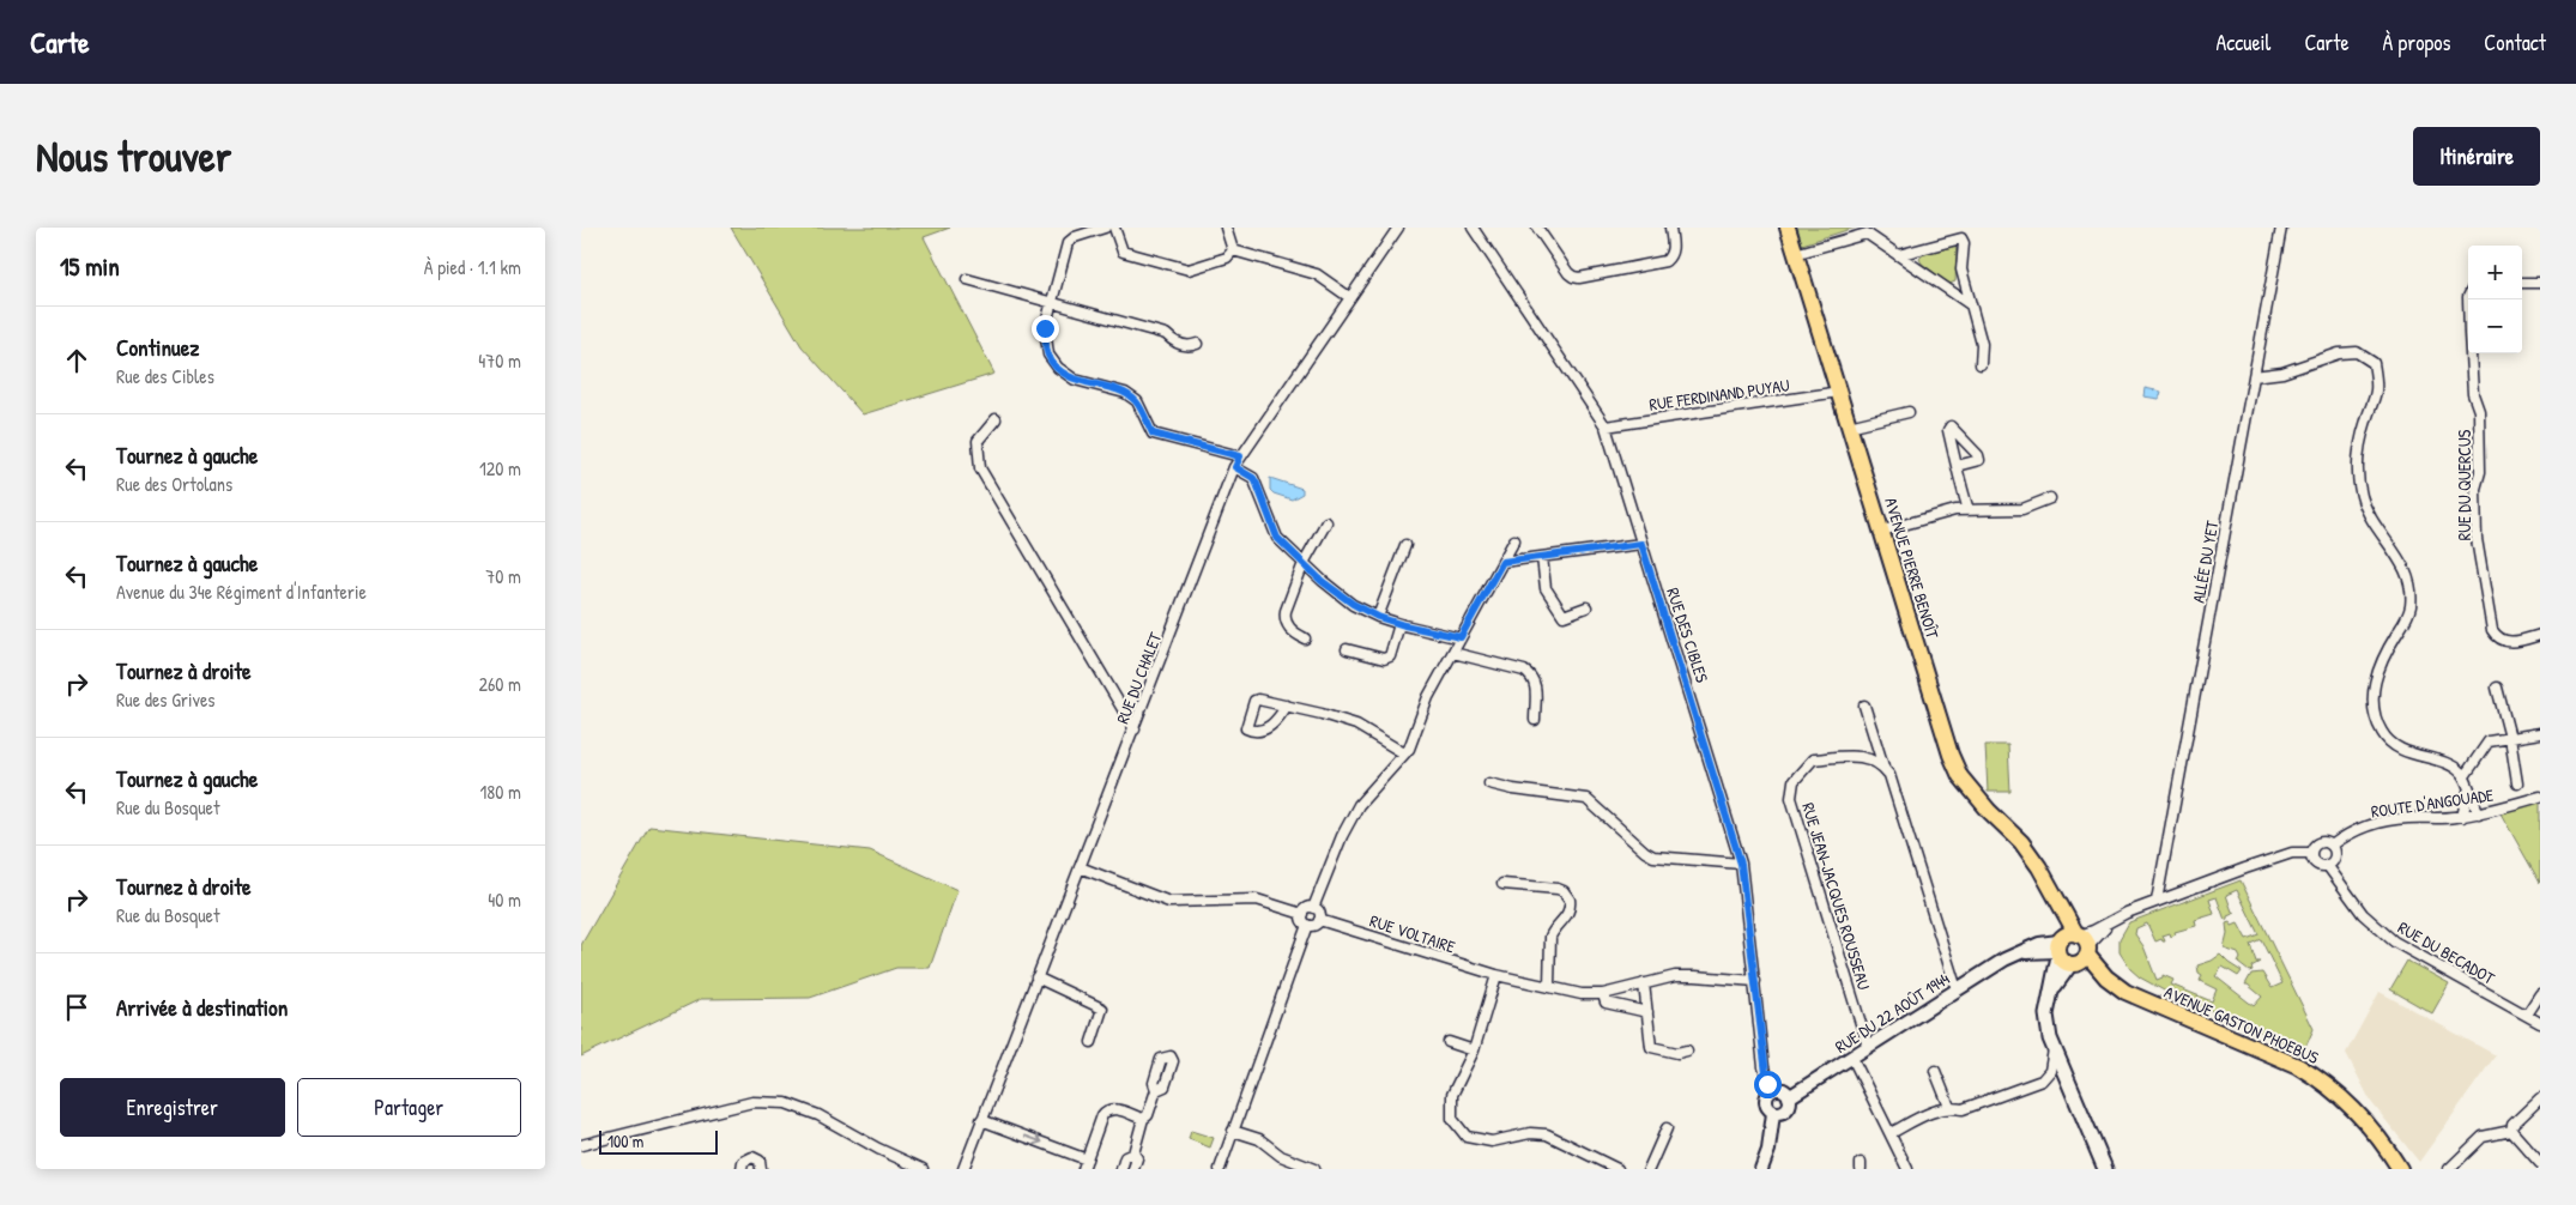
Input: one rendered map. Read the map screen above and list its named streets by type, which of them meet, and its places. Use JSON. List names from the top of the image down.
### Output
{
  "streets": {
    "main road": ["AVENUE PIERRE BENOÎT", "AVENUE GASTON PHOEBUS"],
    "street": [
      "RUE FERDINAND PUYAU",
      "RUE DU QUERCUS",
      "ALLÉE DU YET",
      "RUE DES CIBLES",
      "RUE DU CHALET",
      "ROUTE D'ANGOUADE",
      "RUE JEAN-JACQUES ROUSSEAU",
      "RUE VOLTAIRE",
      "RUE DU BECADOT",
      "RUE DU 22 AOÛT 1944"
    ]
  },
  "crossings": [
    ["RUE FERDINAND PUYAU", "AVENUE PIERRE BENOÎT"],
    ["RUE FERDINAND PUYAU", "RUE DES CIBLES"],
    ["AVENUE PIERRE BENOÎT", "RUE DU 22 AOÛT 1944"],
    ["AVENUE PIERRE BENOÎT", "AVENUE GASTON PHOEBUS"],
    ["RUE DES CIBLES", "RUE VOLTAIRE"],
    ["RUE DES CIBLES", "RUE DU 22 AOÛT 1944"],
    ["ROUTE D'ANGOUADE", "RUE DU BECADOT"],
    ["RUE JEAN-JACQUES ROUSSEAU", "RUE DU 22 AOÛT 1944"],
    ["RUE DU 22 AOÛT 1944", "AVENUE GASTON PHOEBUS"]
  ],
  "scale_bar": "100 m",
  "page": {
    "header": "Carte",
    "nav": [
      "Accueil",
      "Carte",
      "À propos",
      "Contact"
    ],
    "buttons": [
      "Itinéraire",
      ["Enregistrer", "Partager"]
    ],
    "title": "Nous trouver",
    "heading": ["15 min", "À pied · 1.1 km"],
    "map_buttons": ["+", "−"],
    "list": [
      ["Continuez", "Rue des Cibles", "470 m"],
      ["Tournez à gauche", "Rue des Ortolans", "120 m"],
      ["Tournez à gauche", "Avenue du 34e Régiment d'Infanterie", "70 m"],
      ["Tournez à droite", "Rue des Grives", "260 m"],
      ["Tournez à gauche", "Rue du Bosquet", "180 m"],
      ["Tournez à droite", "Rue du Bosquet", "40 m"],
      "Arrivée à destination"
    ],
    "scale": "100 m"
  }
}
